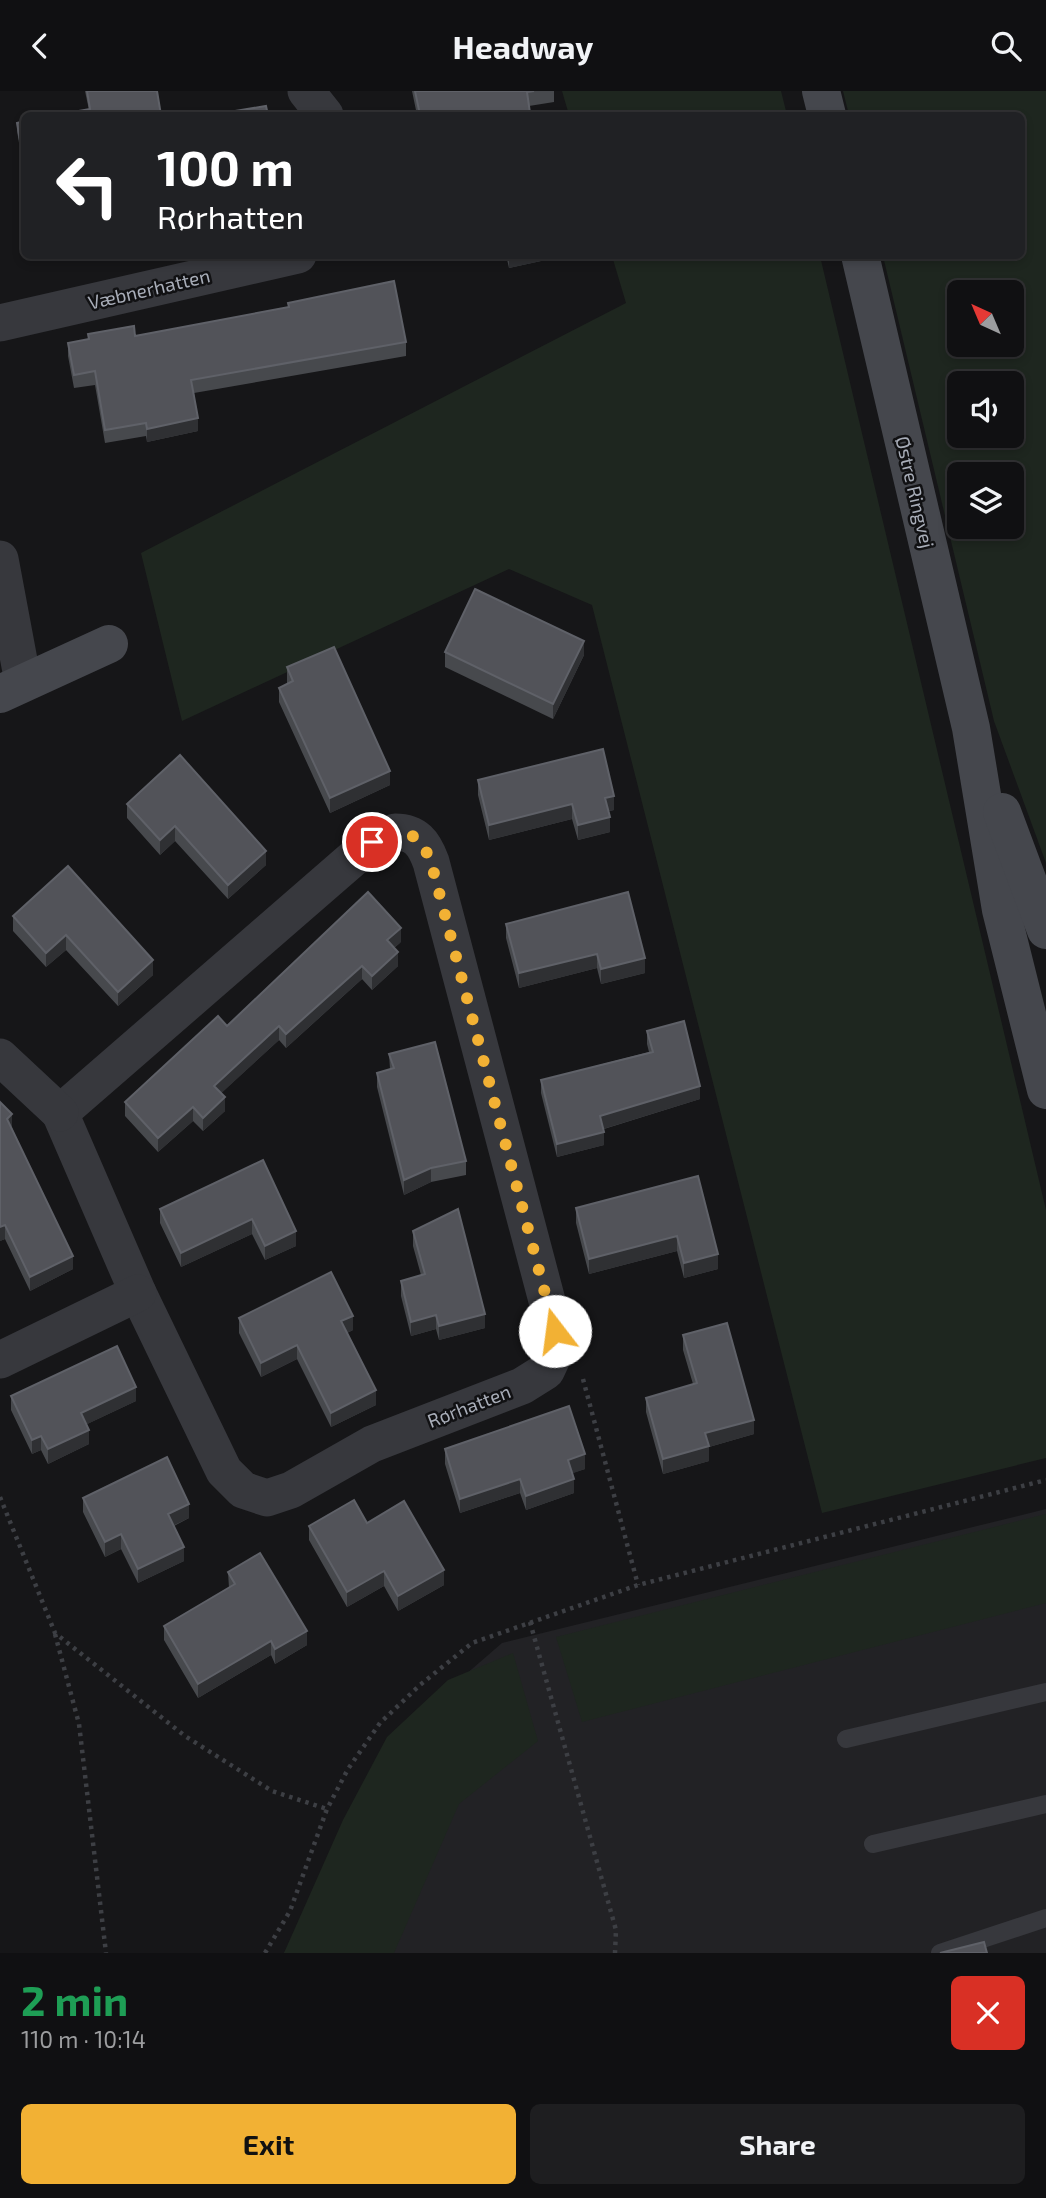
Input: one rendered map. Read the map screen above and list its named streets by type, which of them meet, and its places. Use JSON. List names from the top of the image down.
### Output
{
  "streets": {
    "main road": ["Østre Ringvej"],
    "street": ["Væbnerhatten", "Rørhatten"]
  },
  "north": "top left",
  "page": {
    "header": "Headway",
    "turn": ["100 m", "Rørhatten"],
    "heading": ["2 min", "110 m · 10:14"],
    "buttons": ["Exit", "Share"]
  }
}
